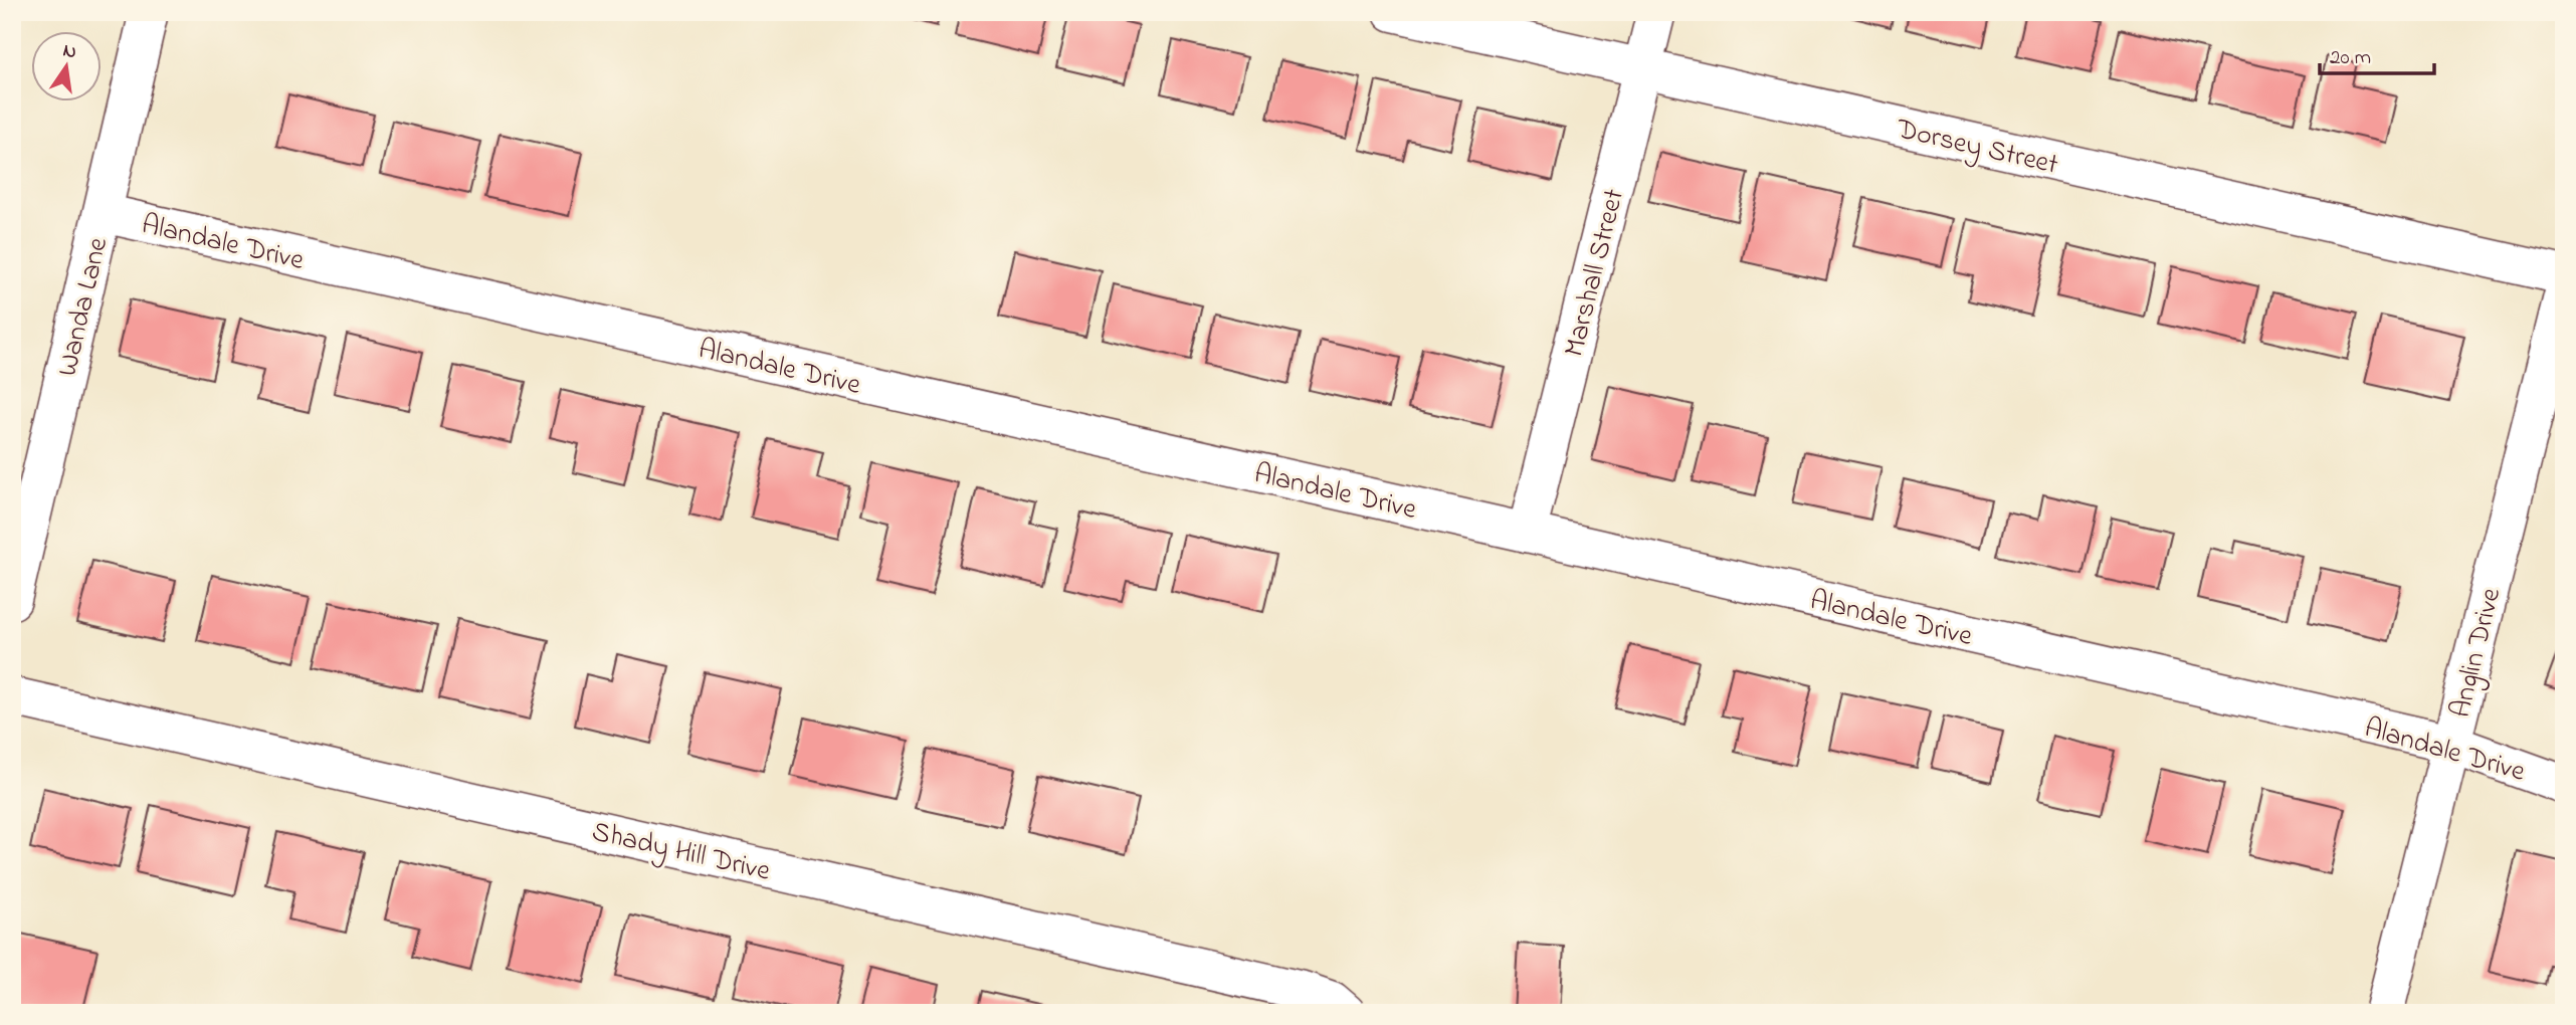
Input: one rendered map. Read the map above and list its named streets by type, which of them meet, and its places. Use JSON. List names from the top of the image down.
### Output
{
  "streets": {
    "street": [
      "Dorsey Street",
      "Alandale Drive",
      "Marshall Street",
      "Wanda Lane",
      "Anglin Drive",
      "Shady Hill Drive"
    ]
  },
  "crossings": [
    ["Dorsey Street", "Marshall Street"],
    ["Alandale Drive", "Marshall Street"],
    ["Alandale Drive", "Wanda Lane"],
    ["Alandale Drive", "Anglin Drive"]
  ],
  "scale_bar": "20 m",
  "north": "top"
}
